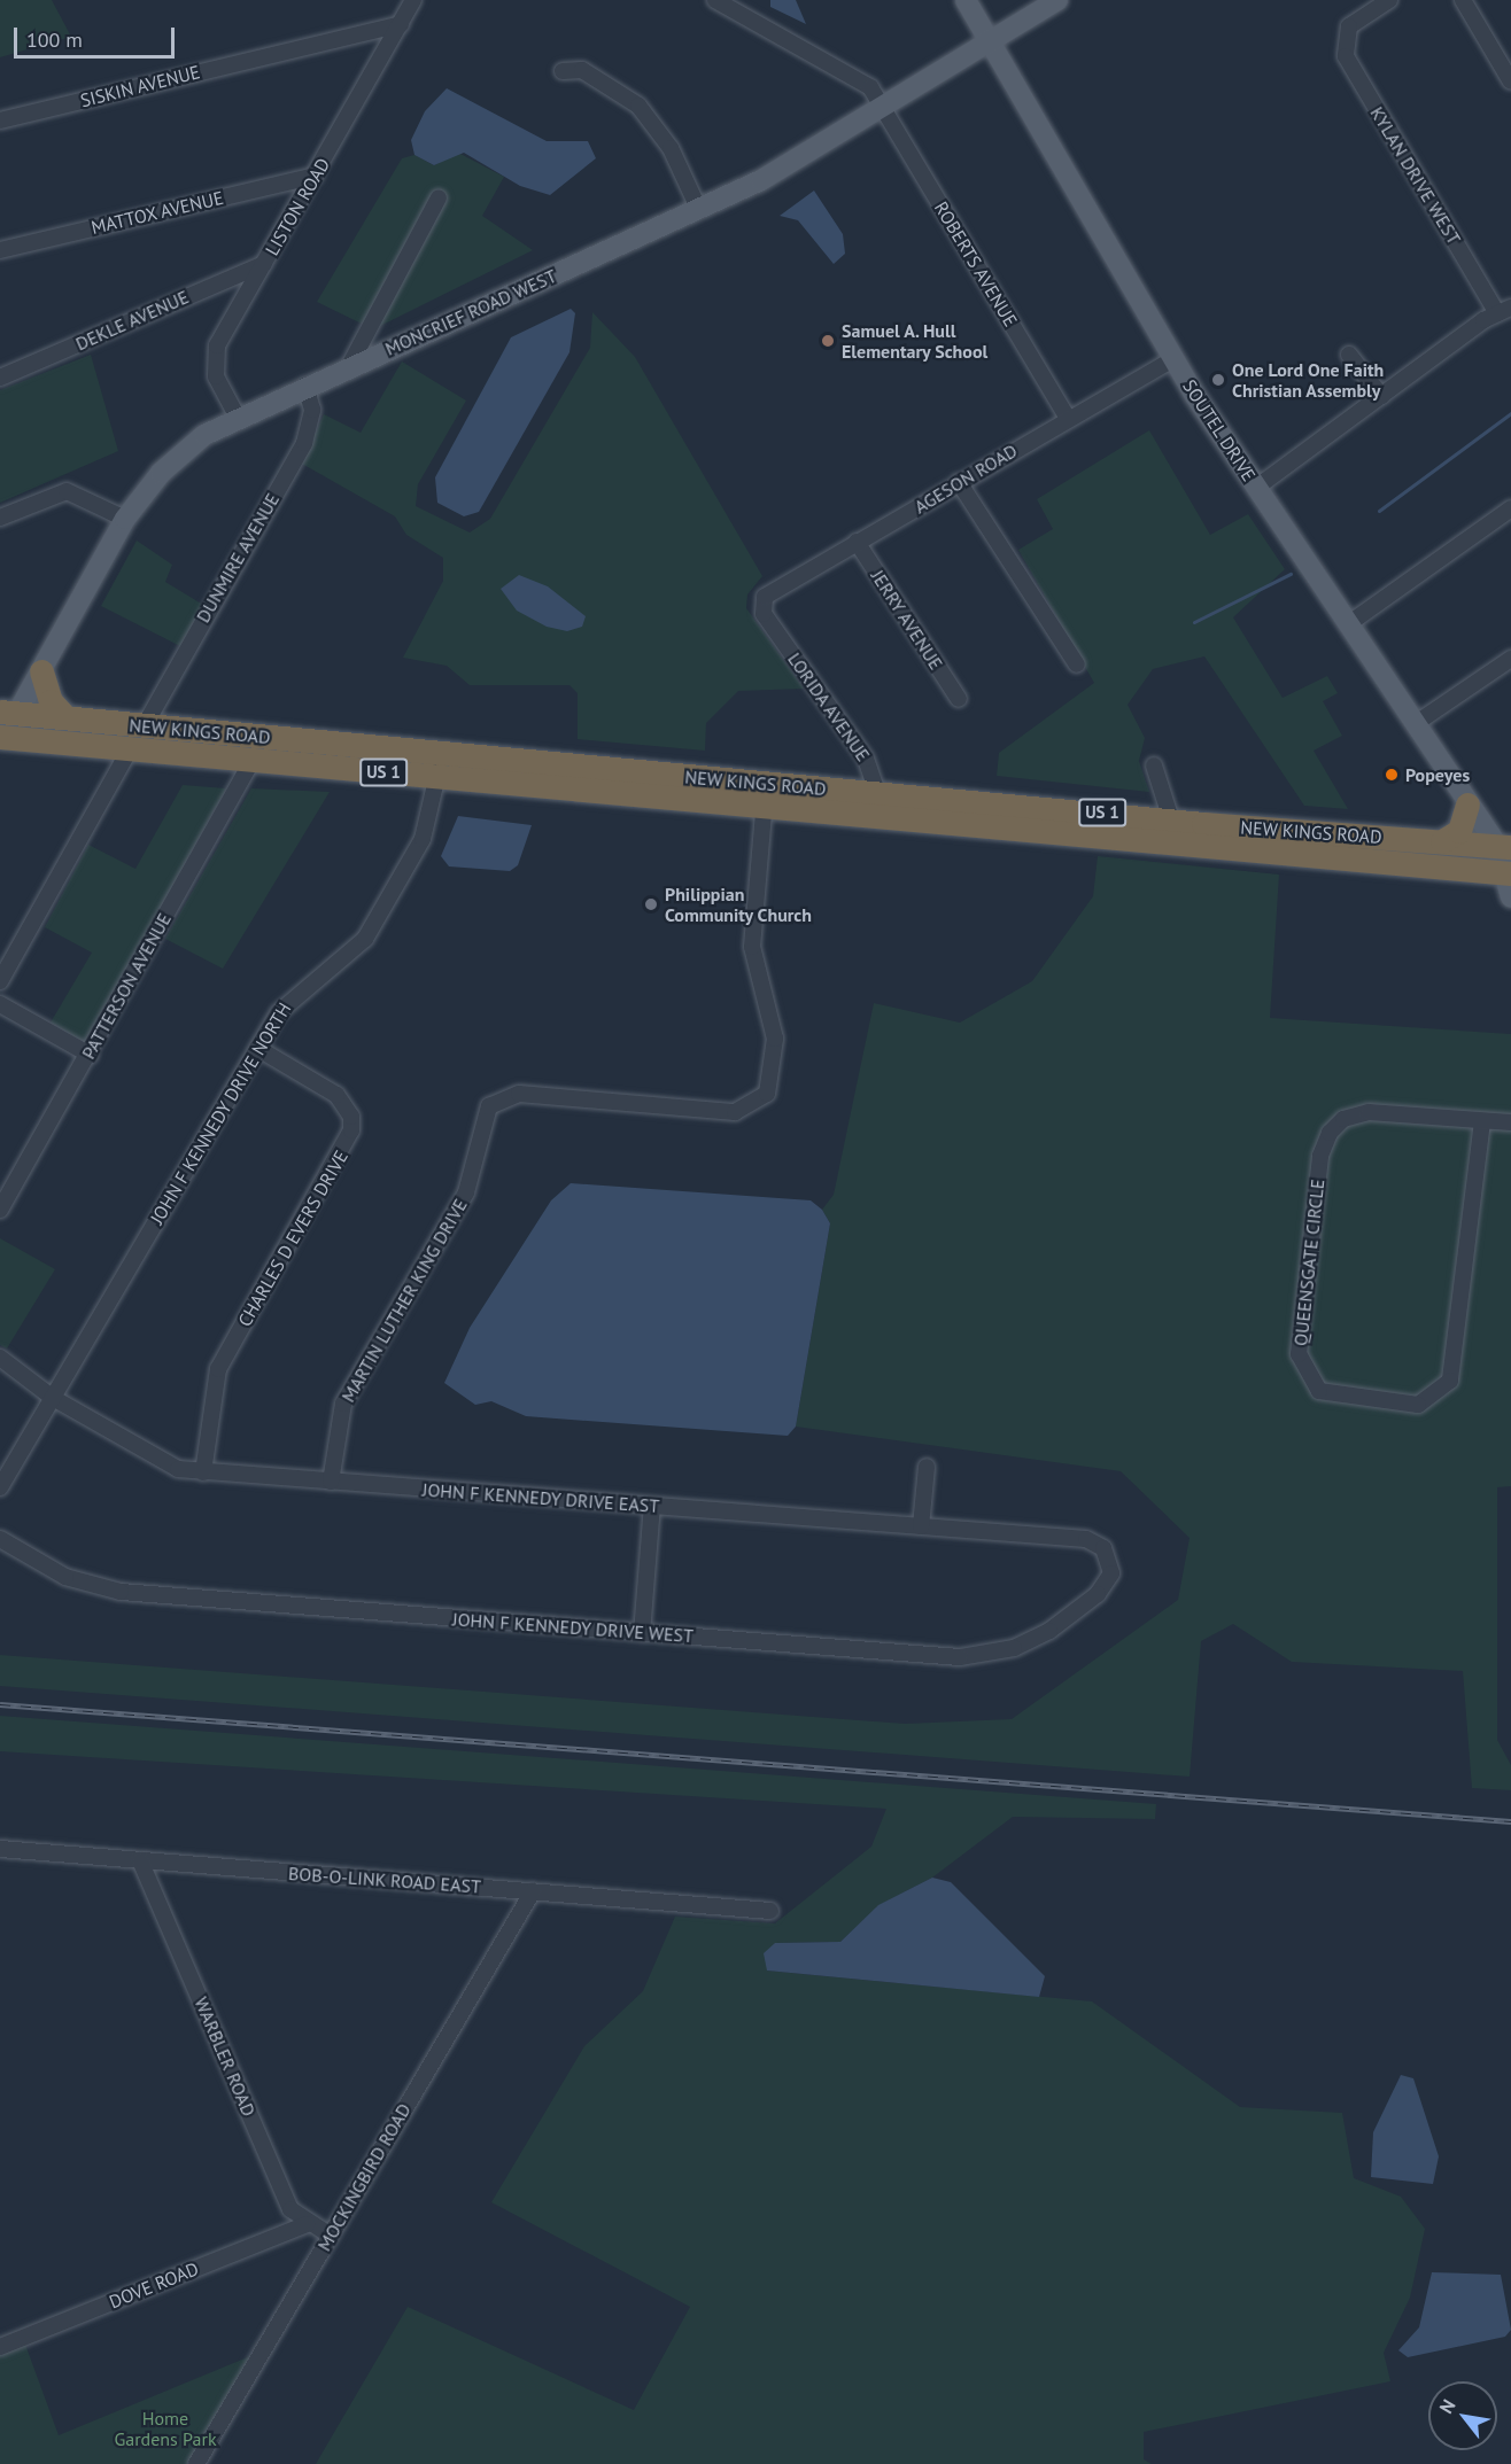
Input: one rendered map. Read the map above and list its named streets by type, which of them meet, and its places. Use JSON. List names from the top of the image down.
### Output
{
  "streets": {
    "highway": ["NEW KINGS ROAD", "US 1"],
    "main road": ["MONCRIEF ROAD WEST", "SOUTEL DRIVE"],
    "street": [
      "SISKIN AVENUE",
      "KYLAN DRIVE WEST",
      "LISTON ROAD",
      "MATTOX AVENUE",
      "ROBERTS AVENUE",
      "DEKLE AVENUE",
      "AGESON ROAD",
      "DUNMIRE AVENUE",
      "JERRY AVENUE",
      "LORIDA AVENUE",
      "PATTERSON AVENUE",
      "JOHN F KENNEDY DRIVE NORTH",
      "CHARLES D EVERS DRIVE",
      "QUEENSGATE CIRCLE",
      "MARTIN LUTHER KING DRIVE",
      "JOHN F KENNEDY DRIVE EAST",
      "JOHN F KENNEDY DRIVE WEST",
      "BOB-O-LINK ROAD EAST",
      "WARBLER ROAD",
      "MOCKINGBIRD ROAD",
      "DOVE ROAD"
    ]
  },
  "crossings": [
    ["SISKIN AVENUE", "LISTON ROAD"],
    ["LISTON ROAD", "MATTOX AVENUE"],
    ["LISTON ROAD", "MONCRIEF ROAD WEST"],
    ["LISTON ROAD", "DEKLE AVENUE"],
    ["ROBERTS AVENUE", "MONCRIEF ROAD WEST"],
    ["ROBERTS AVENUE", "AGESON ROAD"],
    ["MONCRIEF ROAD WEST", "SOUTEL DRIVE"],
    ["MONCRIEF ROAD WEST", "DUNMIRE AVENUE"],
    ["MONCRIEF ROAD WEST", "NEW KINGS ROAD"],
    ["SOUTEL DRIVE", "AGESON ROAD"],
    ["SOUTEL DRIVE", "NEW KINGS ROAD"],
    ["AGESON ROAD", "JERRY AVENUE"],
    ["AGESON ROAD", "LORIDA AVENUE"],
    ["DUNMIRE AVENUE", "NEW KINGS ROAD"],
    ["LORIDA AVENUE", "NEW KINGS ROAD"],
    ["NEW KINGS ROAD", "PATTERSON AVENUE"],
    ["NEW KINGS ROAD", "JOHN F KENNEDY DRIVE NORTH"],
    ["NEW KINGS ROAD", "MARTIN LUTHER KING DRIVE"],
    ["JOHN F KENNEDY DRIVE NORTH", "CHARLES D EVERS DRIVE"],
    ["JOHN F KENNEDY DRIVE NORTH", "JOHN F KENNEDY DRIVE EAST"],
    ["CHARLES D EVERS DRIVE", "JOHN F KENNEDY DRIVE EAST"],
    ["MARTIN LUTHER KING DRIVE", "JOHN F KENNEDY DRIVE EAST"],
    ["JOHN F KENNEDY DRIVE EAST", "JOHN F KENNEDY DRIVE WEST"],
    ["BOB-O-LINK ROAD EAST", "WARBLER ROAD"],
    ["BOB-O-LINK ROAD EAST", "MOCKINGBIRD ROAD"],
    ["WARBLER ROAD", "MOCKINGBIRD ROAD"],
    ["WARBLER ROAD", "DOVE ROAD"]
  ],
  "parks": ["Home Gardens Park"],
  "places": [
    "Samuel A. Hull Elementary School",
    "One Lord One Faith Christian Assembly",
    "Popeyes",
    "Philippian Community Church"
  ],
  "scale_bar": "100 m",
  "north": "top left"
}
